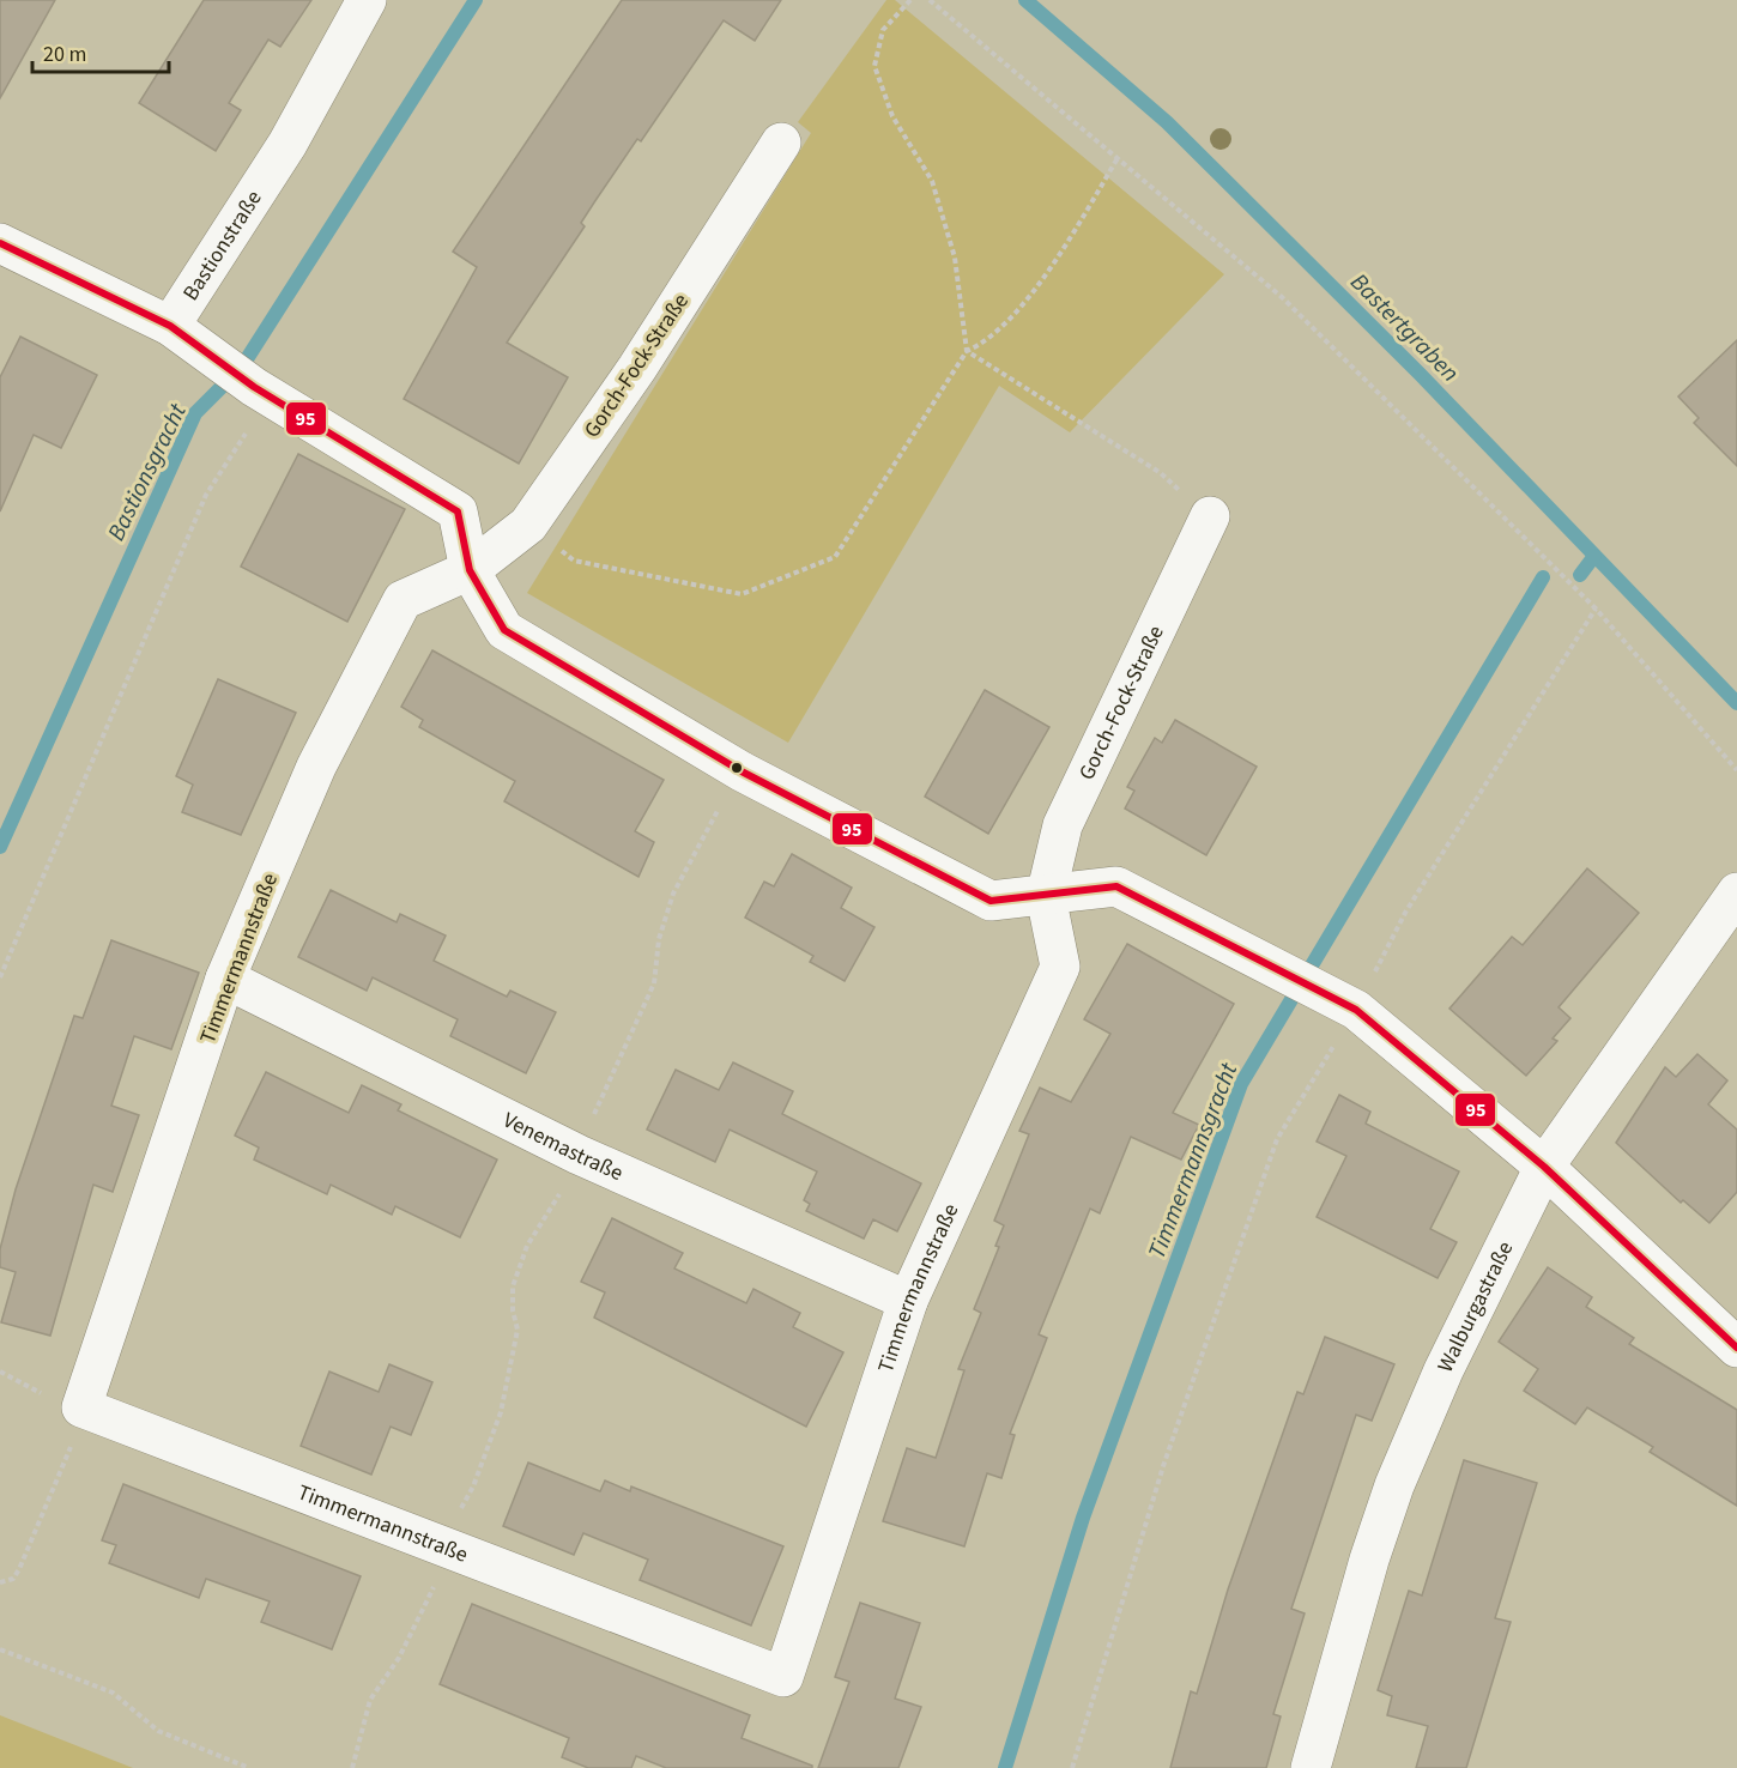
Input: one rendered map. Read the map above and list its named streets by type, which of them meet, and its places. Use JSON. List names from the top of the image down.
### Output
{
  "streets": {
    "street": [
      "Bastionstraße",
      "Gorch-Fock-Straße",
      "Timmermannstraße",
      "Venemastraße",
      "Walburgastraße"
    ]
  },
  "crossings": [
    ["Gorch-Fock-Straße", "Timmermannstraße"],
    ["Timmermannstraße", "Venemastraße"]
  ],
  "water": ["Bastertgraben", "Bastionsgracht", "Timmermannsgracht"],
  "lines": ["transit line 95"],
  "scale_bar": "20 m"
}
